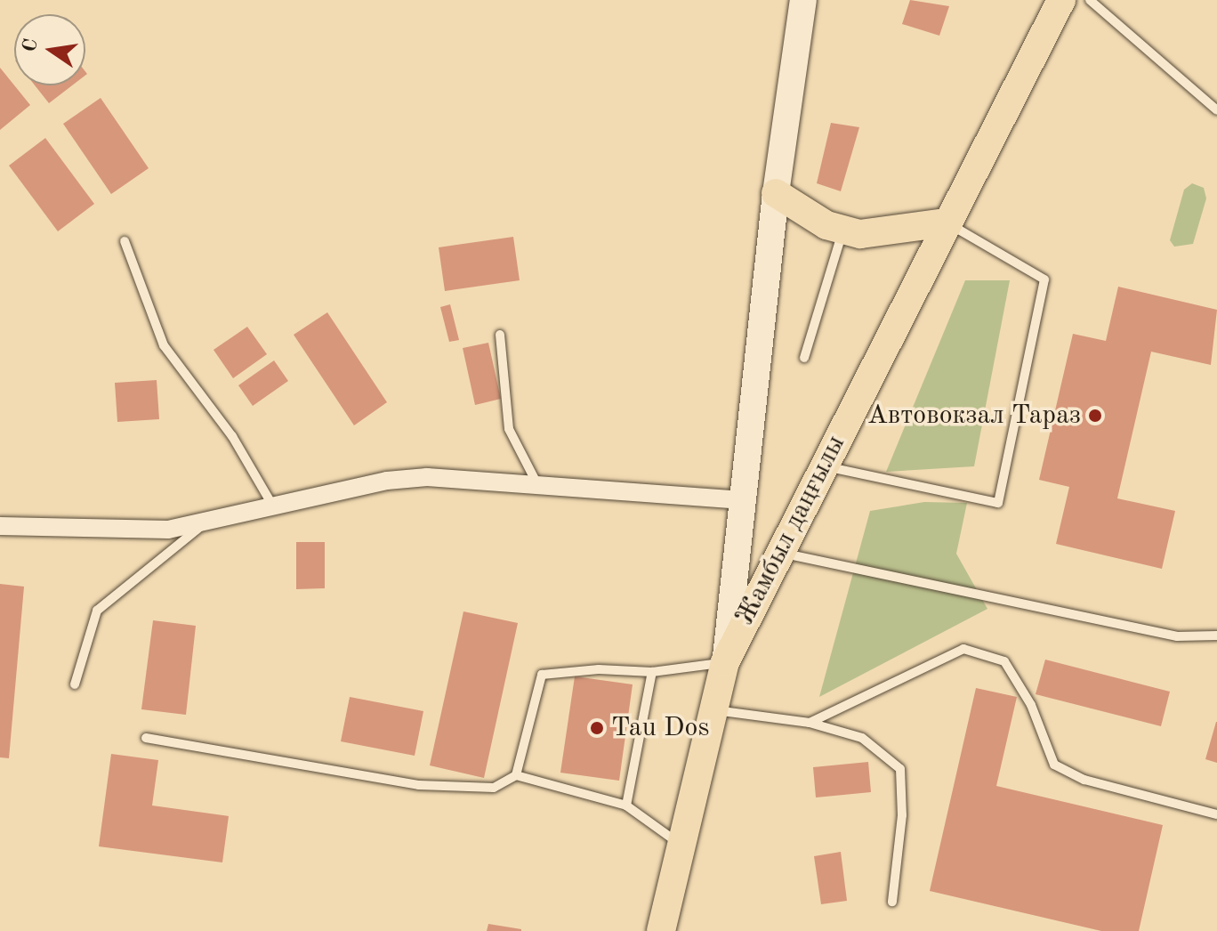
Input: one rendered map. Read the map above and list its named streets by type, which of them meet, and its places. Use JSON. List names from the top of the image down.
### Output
{
  "streets": {
    "main road": ["Жамбыл даңғылы"]
  },
  "places": ["Автовокзал Тараз", "Tau Dos"],
  "north": "left"
}
